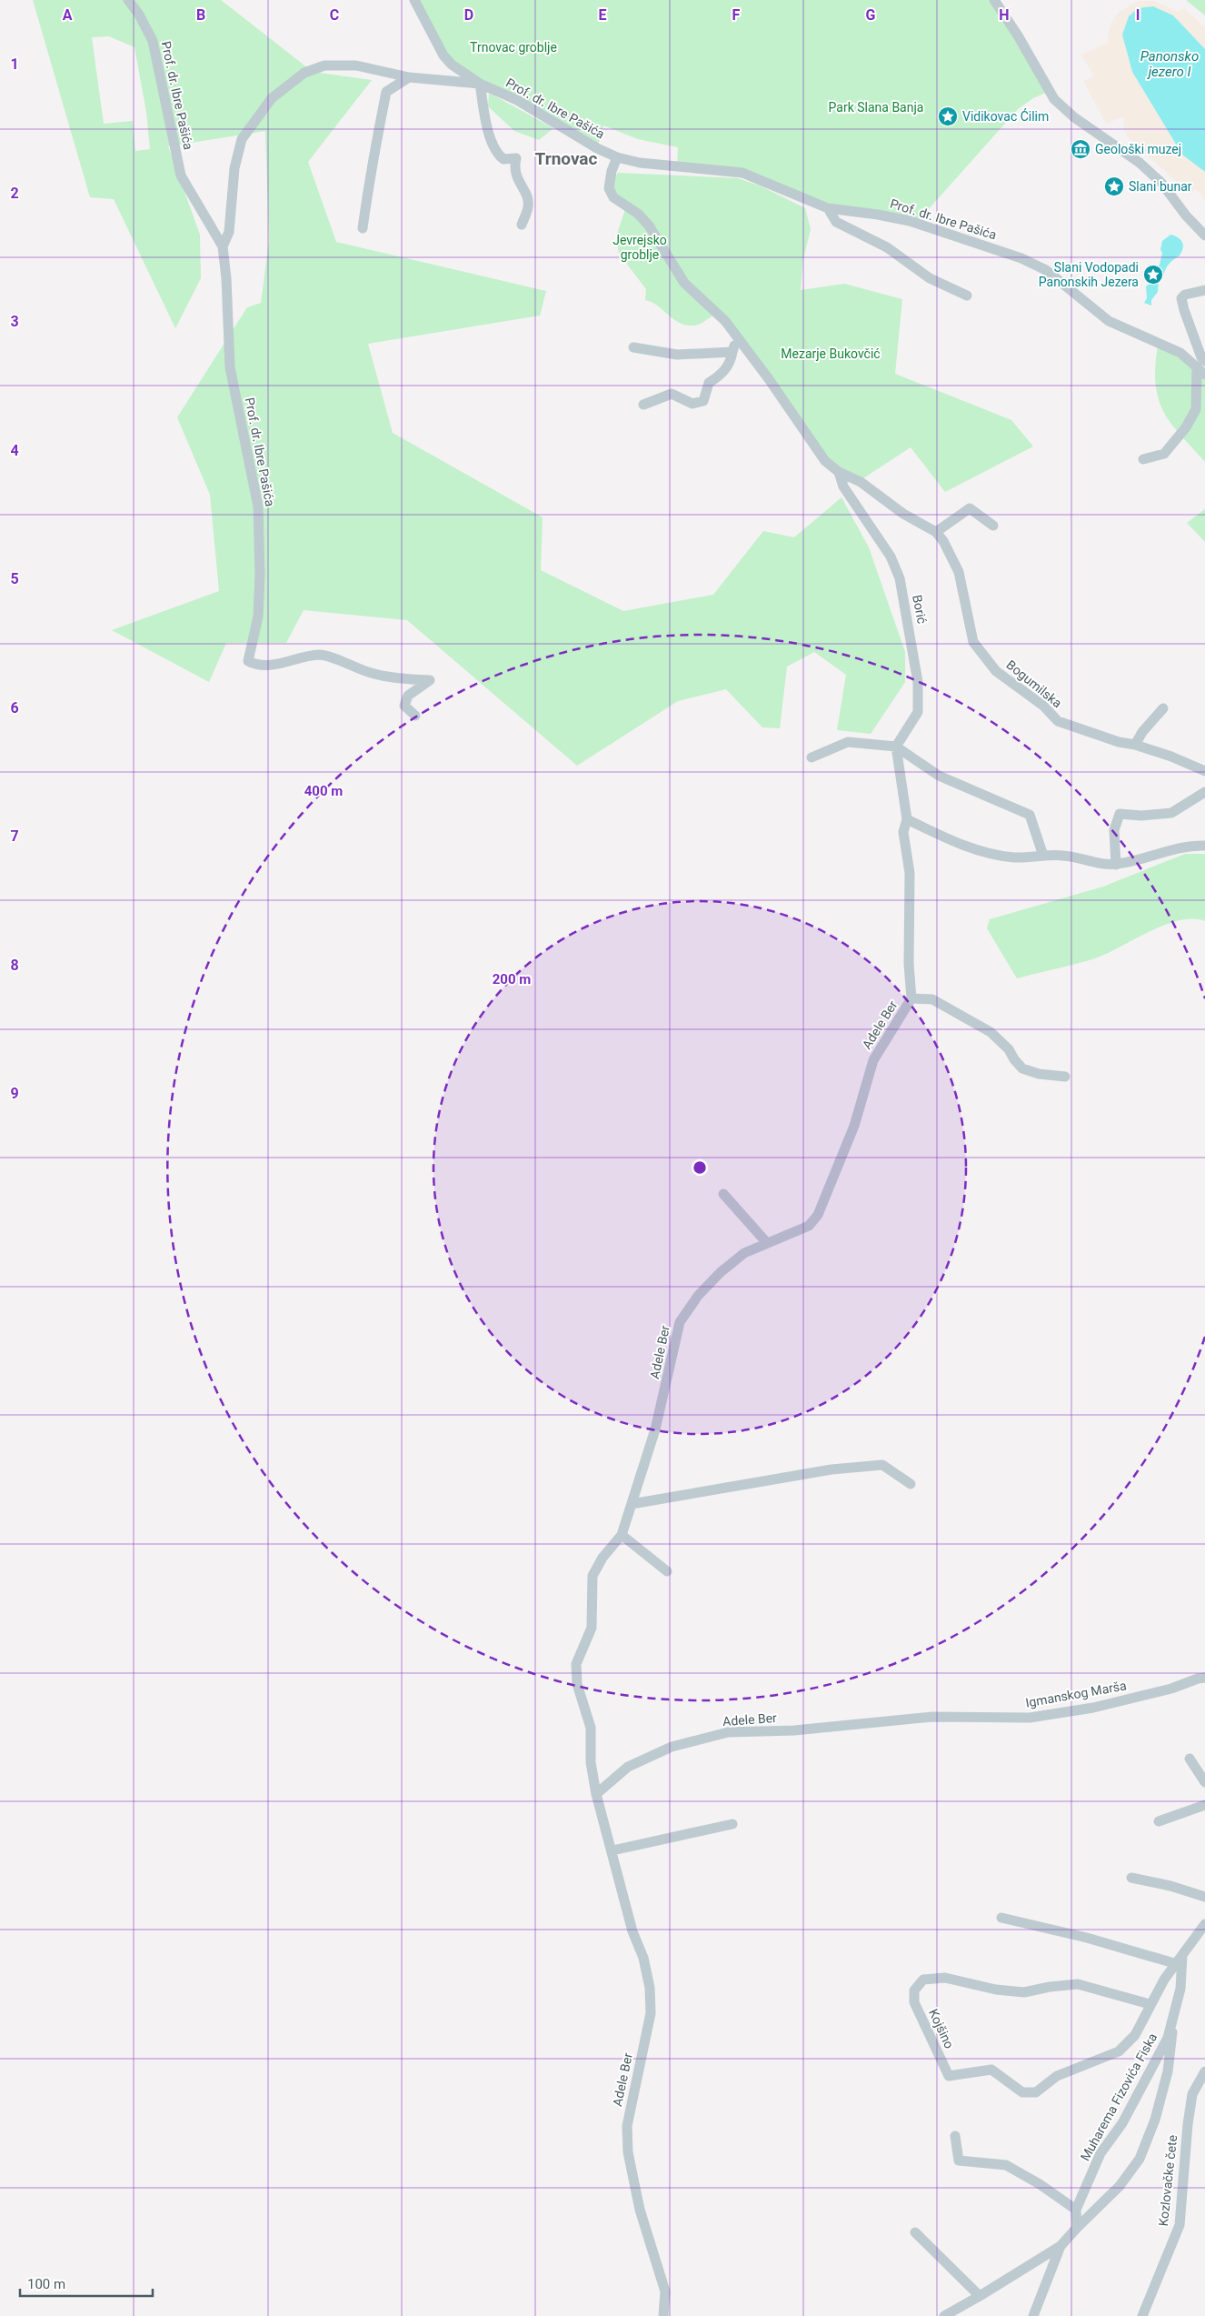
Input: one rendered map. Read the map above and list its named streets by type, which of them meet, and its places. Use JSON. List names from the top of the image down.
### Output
{
  "streets": {
    "street": [
      "Prof. dr. Ibre Pašića",
      "Borić",
      "Bogumilska",
      "Adele Ber",
      "Igmanskog Marša",
      "Kojšino",
      "Muharema Fizovića Fiska",
      "Kozlovačke čete"
    ]
  },
  "crossings": [
    ["Borić", "Bogumilska"],
    ["Adele Ber", "Igmanskog Marša"],
    ["Kojšino", "Muharema Fizovića Fiska"]
  ],
  "districts": ["Trnovac"],
  "water": ["Panonsko jezero I"],
  "parks": [
    "Trnovac groblje",
    "Park Slana Banja",
    "Jevrejsko groblje",
    "Mezarje Bukovčić"
  ],
  "places": {
    "place": ["Vidikovac Ćilim", "Slani bunar", "Slani Vodopadi Panonskih Jezera"],
    "museum": ["Geološki muzej"]
  },
  "scale_bar": "100 m",
  "grid": {
    "columns": [
      "A",
      "B",
      "C",
      "D",
      "E",
      "F",
      "G",
      "H",
      "I"
    ],
    "rows": [
      "1",
      "2",
      "3",
      "4",
      "5",
      "6",
      "7",
      "8",
      "9"
    ]
  },
  "rings": ["400 m", "200 m"]
}
